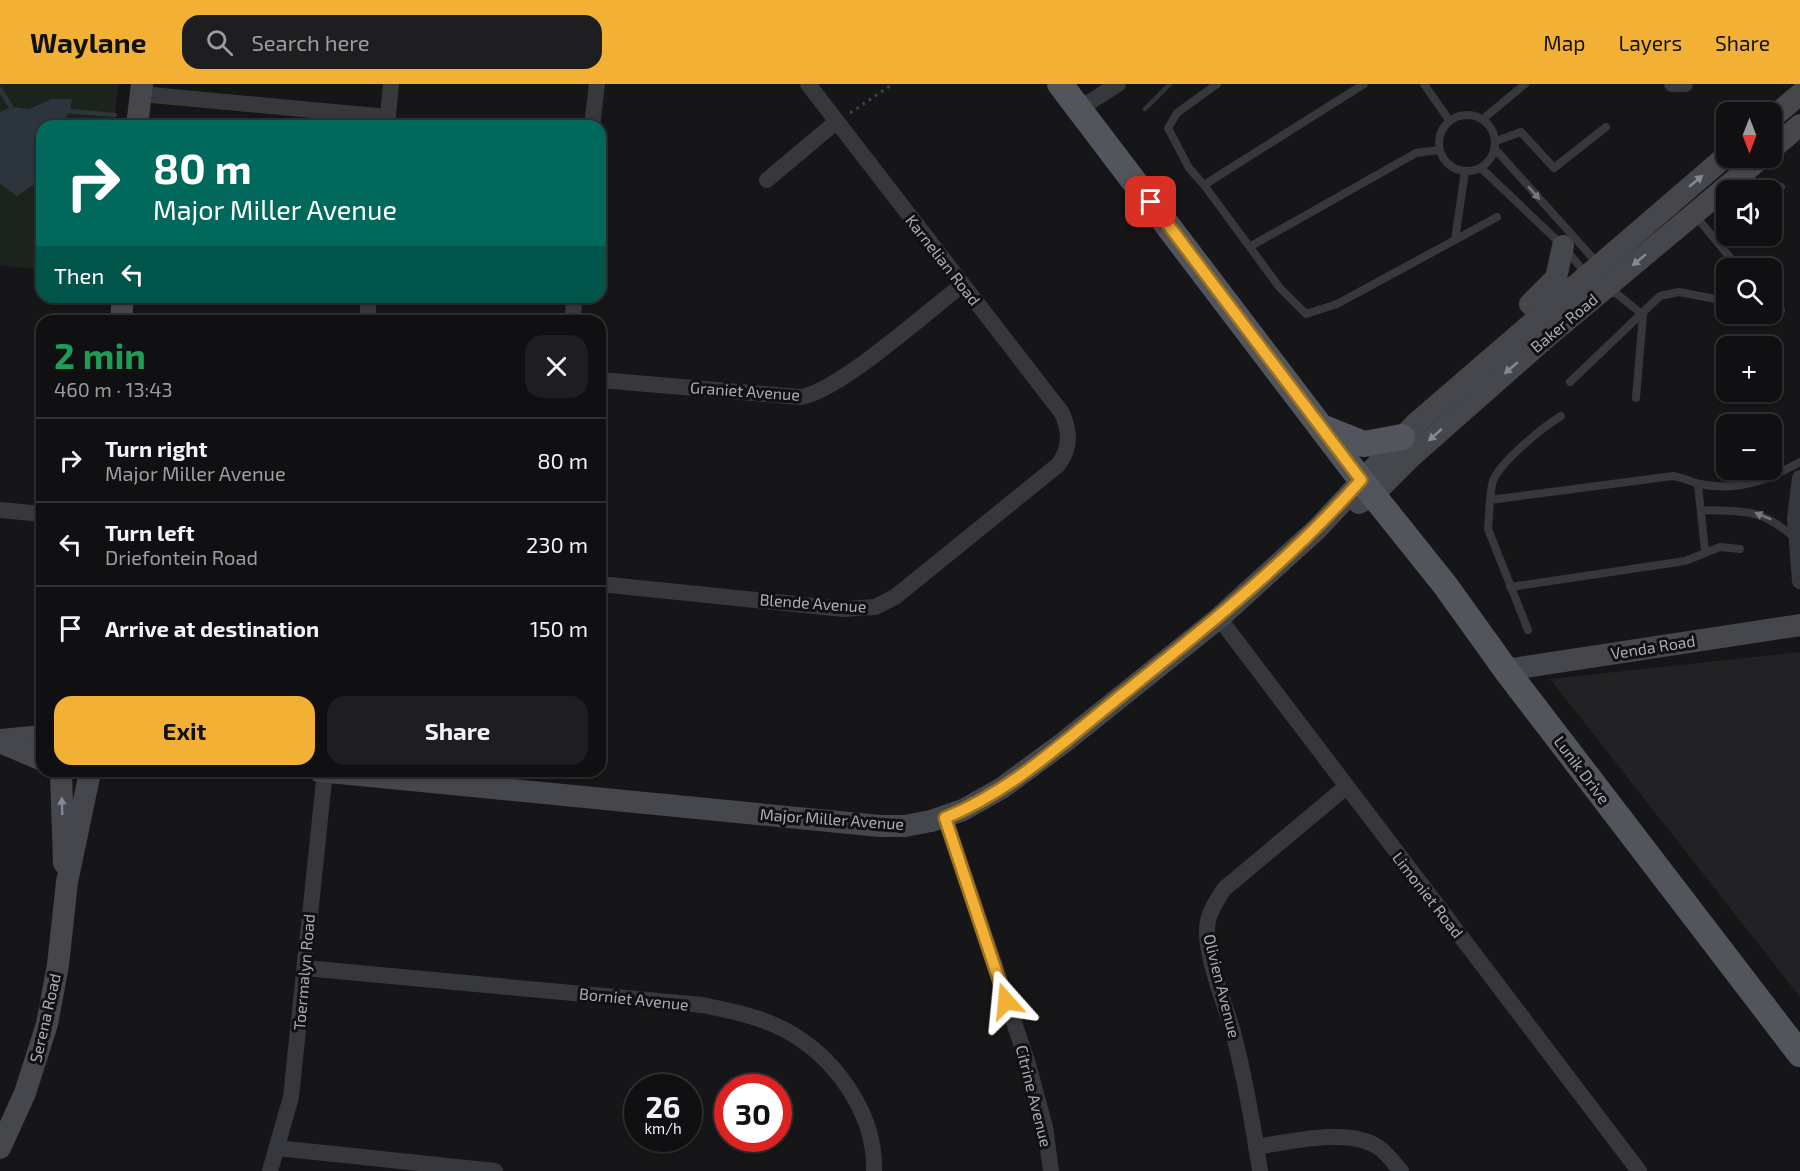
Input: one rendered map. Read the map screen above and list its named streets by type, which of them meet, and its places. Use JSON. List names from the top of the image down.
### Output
{
  "streets": {
    "main road": [
      "Baker Road",
      "Venda Road",
      "Lunik Drive",
      "Major Miller Avenue",
      "Serena Road"
    ],
    "street": [
      "Karnelian Road",
      "Graniet Avenue",
      "Blende Avenue",
      "Limoniet Road",
      "Toermalyn Road",
      "Olivien Avenue",
      "Borniet Avenue",
      "Citrine Avenue"
    ]
  },
  "crossings": [
    ["Karnelian Road", "Graniet Avenue"],
    ["Karnelian Road", "Blende Avenue"],
    ["Baker Road", "Lunik Drive"],
    ["Baker Road", "Major Miller Avenue"],
    ["Venda Road", "Lunik Drive"],
    ["Lunik Drive", "Major Miller Avenue"],
    ["Major Miller Avenue", "Limoniet Road"],
    ["Major Miller Avenue", "Citrine Avenue"],
    ["Limoniet Road", "Olivien Avenue"],
    ["Toermalyn Road", "Borniet Avenue"]
  ],
  "north": "bottom",
  "page": {
    "header": "Waylane",
    "search": "Search here",
    "nav": ["Map", "Layers", "Share"],
    "map_buttons": ["+", "−"],
    "turn": ["80 m", "Major Miller Avenue"],
    "then": "Then",
    "heading": ["2 min", "460 m · 13:43"],
    "list": [
      {
        "name": "Turn right",
        "note": "Major Miller Avenue",
        "value": "80 m"
      },
      {
        "name": "Turn left",
        "note": "Driefontein Road",
        "value": "230 m"
      },
      {
        "name": "Arrive at destination",
        "value": "150 m"
      }
    ],
    "buttons": ["Exit", "Share"],
    "speed": "26 km/h",
    "limit": "30"
  }
}
